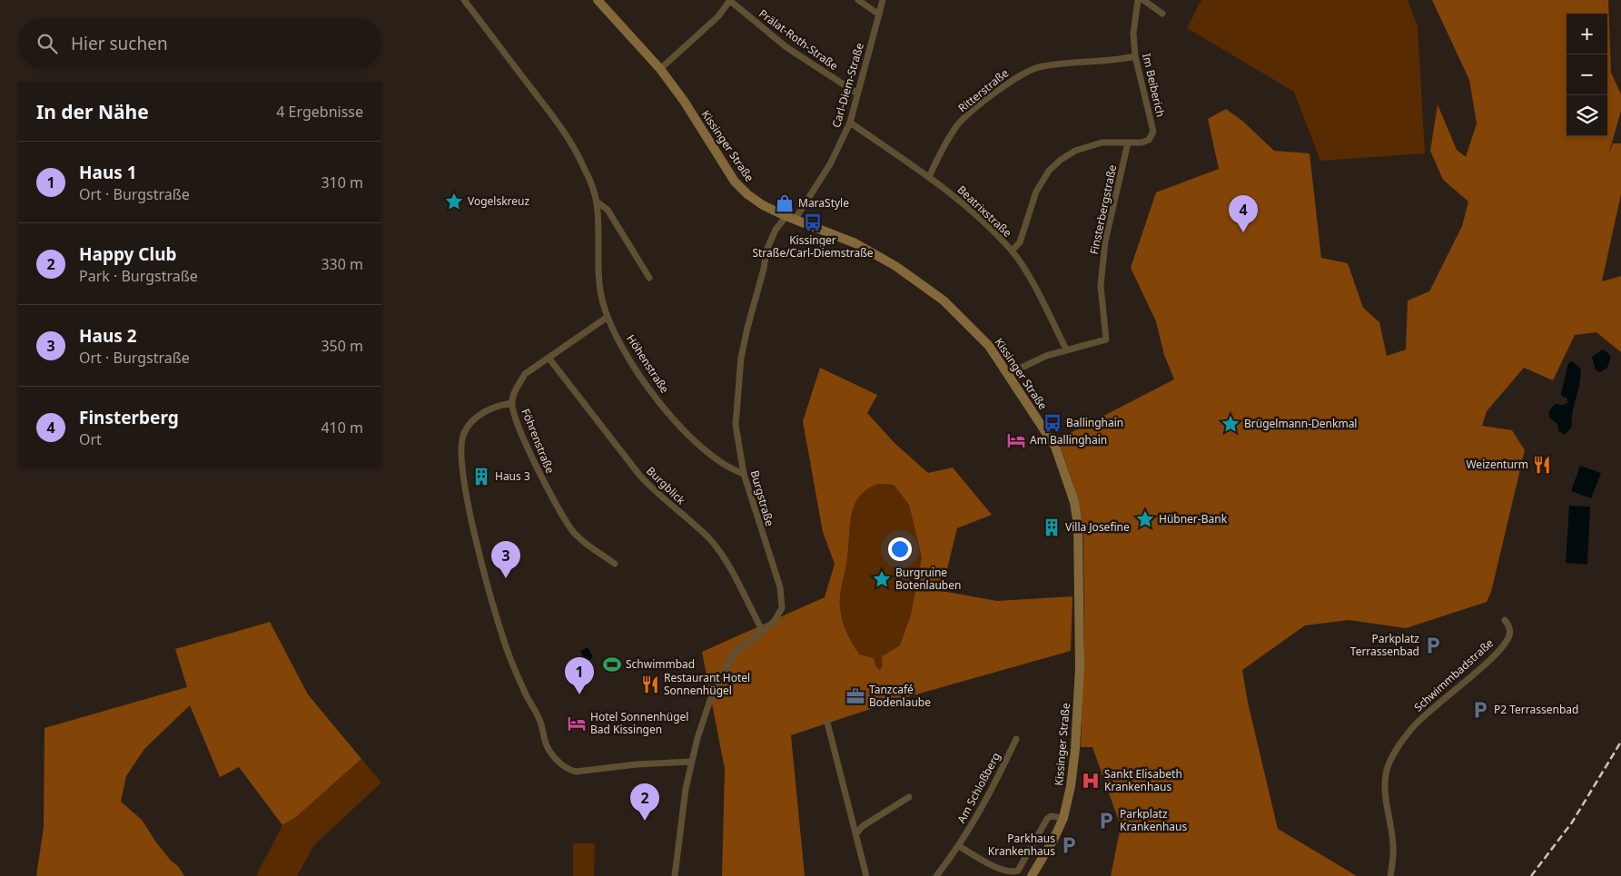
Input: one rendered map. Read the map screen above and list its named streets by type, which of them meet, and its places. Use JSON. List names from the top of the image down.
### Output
{
  "streets": {
    "street": [
      "Prälat-Roth-Straße",
      "Carl-Diem-Straße",
      "Im Beiberich",
      "Ritterstraße",
      "Kissinger Straße",
      "Finsterbergstraße",
      "Beatrixstraße",
      "Höhenstraße",
      "Föhrenstraße",
      "Burgblick",
      "Burgstraße",
      "Schwimmbadstraße",
      "Am Schloßberg"
    ]
  },
  "crossings": [
    ["Prälat-Roth-Straße", "Carl-Diem-Straße"],
    ["Carl-Diem-Straße", "Kissinger Straße"],
    ["Carl-Diem-Straße", "Beatrixstraße"],
    ["Carl-Diem-Straße", "Burgstraße"],
    ["Im Beiberich", "Ritterstraße"],
    ["Im Beiberich", "Finsterbergstraße"],
    ["Im Beiberich", "Beatrixstraße"],
    ["Ritterstraße", "Beatrixstraße"],
    ["Kissinger Straße", "Finsterbergstraße"],
    ["Kissinger Straße", "Burgstraße"],
    ["Finsterbergstraße", "Beatrixstraße"],
    ["Höhenstraße", "Föhrenstraße"],
    ["Höhenstraße", "Burgstraße"],
    ["Föhrenstraße", "Burgblick"],
    ["Burgblick", "Burgstraße"]
  ],
  "places": {
    "place": [
      "Vogelskreuz",
      "Brügelmann-Denkmal",
      "Hübner-Bank",
      "Burgruine Botenlauben"
    ],
    "shop": ["MaraStyle"],
    "bus stop": ["Kissinger Straße/Carl-Diemstraße", "Ballinghain"],
    "hotel": ["Am Ballinghain", "Hotel Sonnenhügel Bad Kissingen"],
    "restaurant": ["Weizenturm", "Restaurant Hotel Sonnenhügel"],
    "building": ["Haus 3", "Villa Josefine"],
    "parking": [
      "Parkplatz Terrassenbad",
      "P2 Terrassenbad",
      "Parkplatz Krankenhaus",
      "Parkhaus Krankenhaus"
    ],
    "sports": ["Schwimmbad"],
    "office": ["Tanzcafé Bodenlaube"],
    "hospital": ["Sankt Elisabeth Krankenhaus"]
  },
  "page": {
    "map_buttons": ["+", "−"],
    "search": "Hier suchen",
    "heading": ["In der Nähe", "4 Ergebnisse"],
    "list": [
      {
        "mark": "1",
        "name": "Haus 1",
        "note": "Ort · Burgstraße",
        "value": "310 m"
      },
      {
        "mark": "2",
        "name": "Happy Club",
        "note": "Park · Burgstraße",
        "value": "330 m"
      },
      {
        "mark": "3",
        "name": "Haus 2",
        "note": "Ort · Burgstraße",
        "value": "350 m"
      },
      {
        "mark": "4",
        "name": "Finsterberg",
        "note": "Ort",
        "value": "410 m"
      }
    ],
    "pins": [
      "4",
      "3",
      "1",
      "2"
    ]
  }
}
